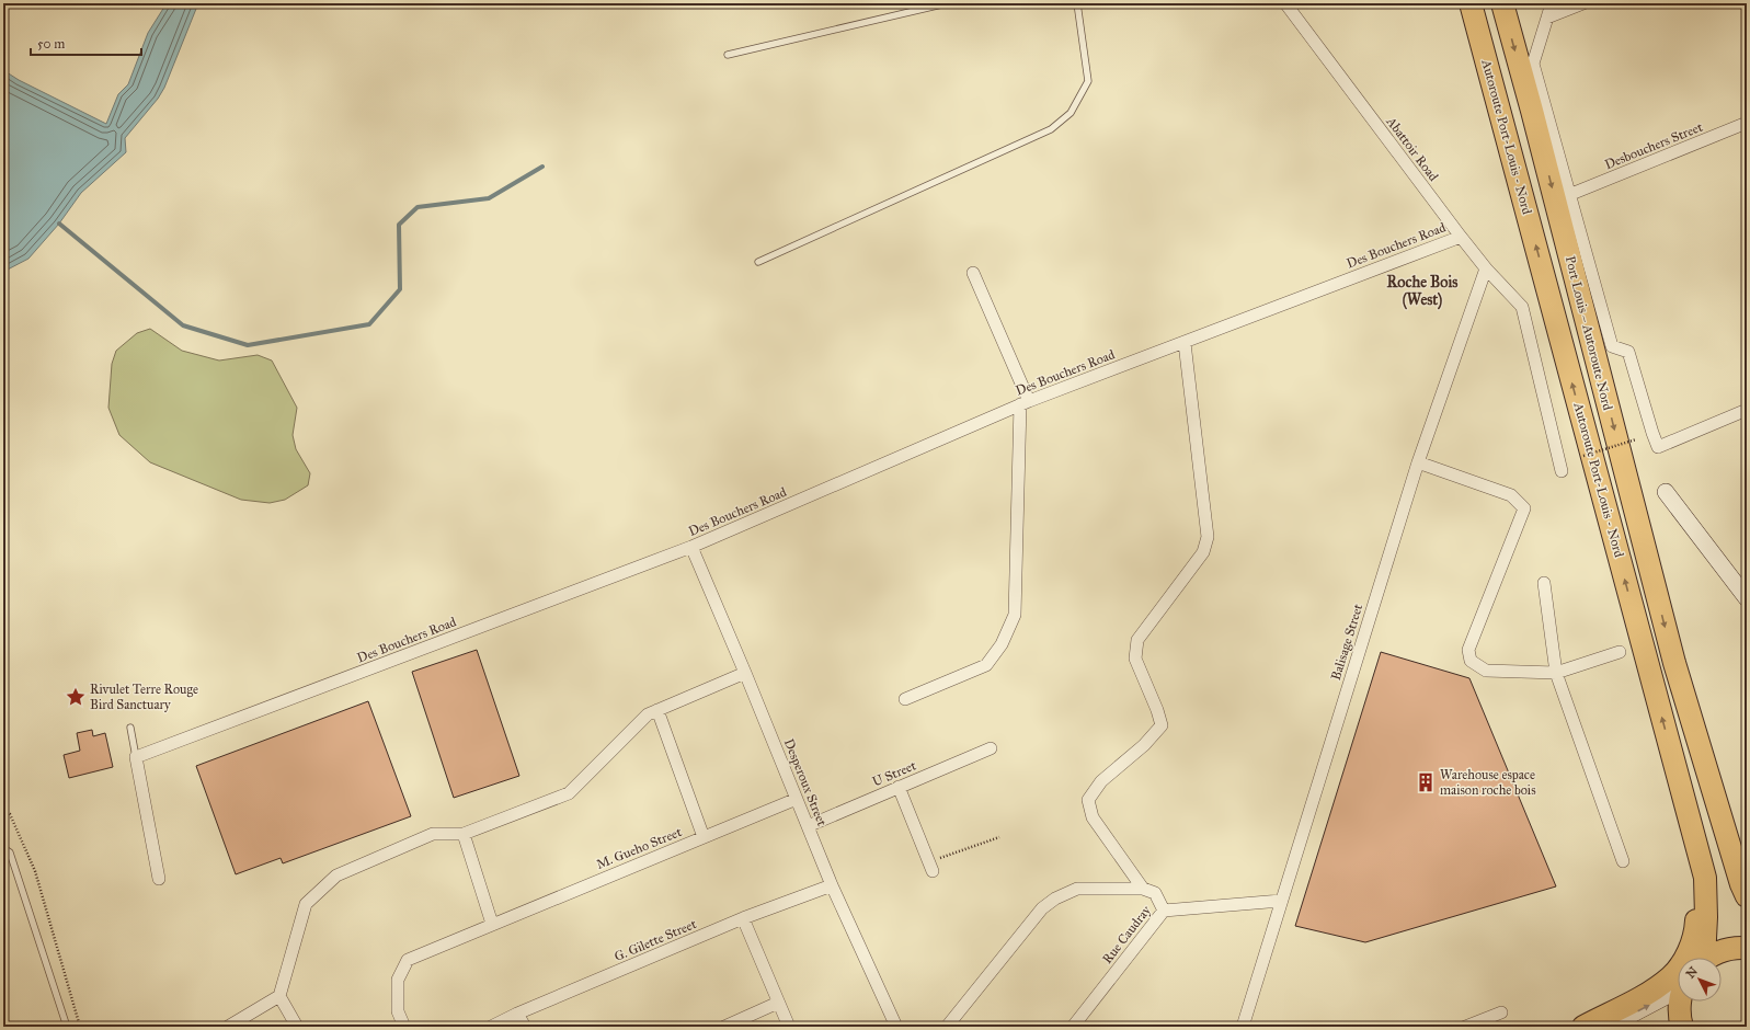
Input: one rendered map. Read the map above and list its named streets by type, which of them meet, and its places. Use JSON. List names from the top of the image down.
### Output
{
  "streets": {
    "highway": ["Autoroute Port-Louis - Nord", "Port Louis – Autoroute Nord"],
    "street": [
      "Desbouchers Street",
      "Abattoir Road",
      "Des Bouchers Road",
      "Balisage Street",
      "U Street",
      "Desperoux Street",
      "M. Gueho Street",
      "Rue Caudray",
      "G. Gilette Street"
    ]
  },
  "crossings": [
    ["Abattoir Road", "Des Bouchers Road"],
    ["Abattoir Road", "Balisage Street"],
    ["Des Bouchers Road", "Desperoux Street"],
    ["Balisage Street", "Rue Caudray"],
    ["U Street", "Desperoux Street"],
    ["Desperoux Street", "M. Gueho Street"],
    ["Desperoux Street", "G. Gilette Street"]
  ],
  "one_way": ["Autoroute Port-Louis - Nord", "Port Louis – Autoroute Nord"],
  "districts": ["Roche Bois (West)"],
  "places": {
    "place": ["Rivulet Terre Rouge Bird Sanctuary"],
    "building": ["Warehouse espace maison roche bois"]
  },
  "scale_bar": "50 m",
  "north": "top left"
}
